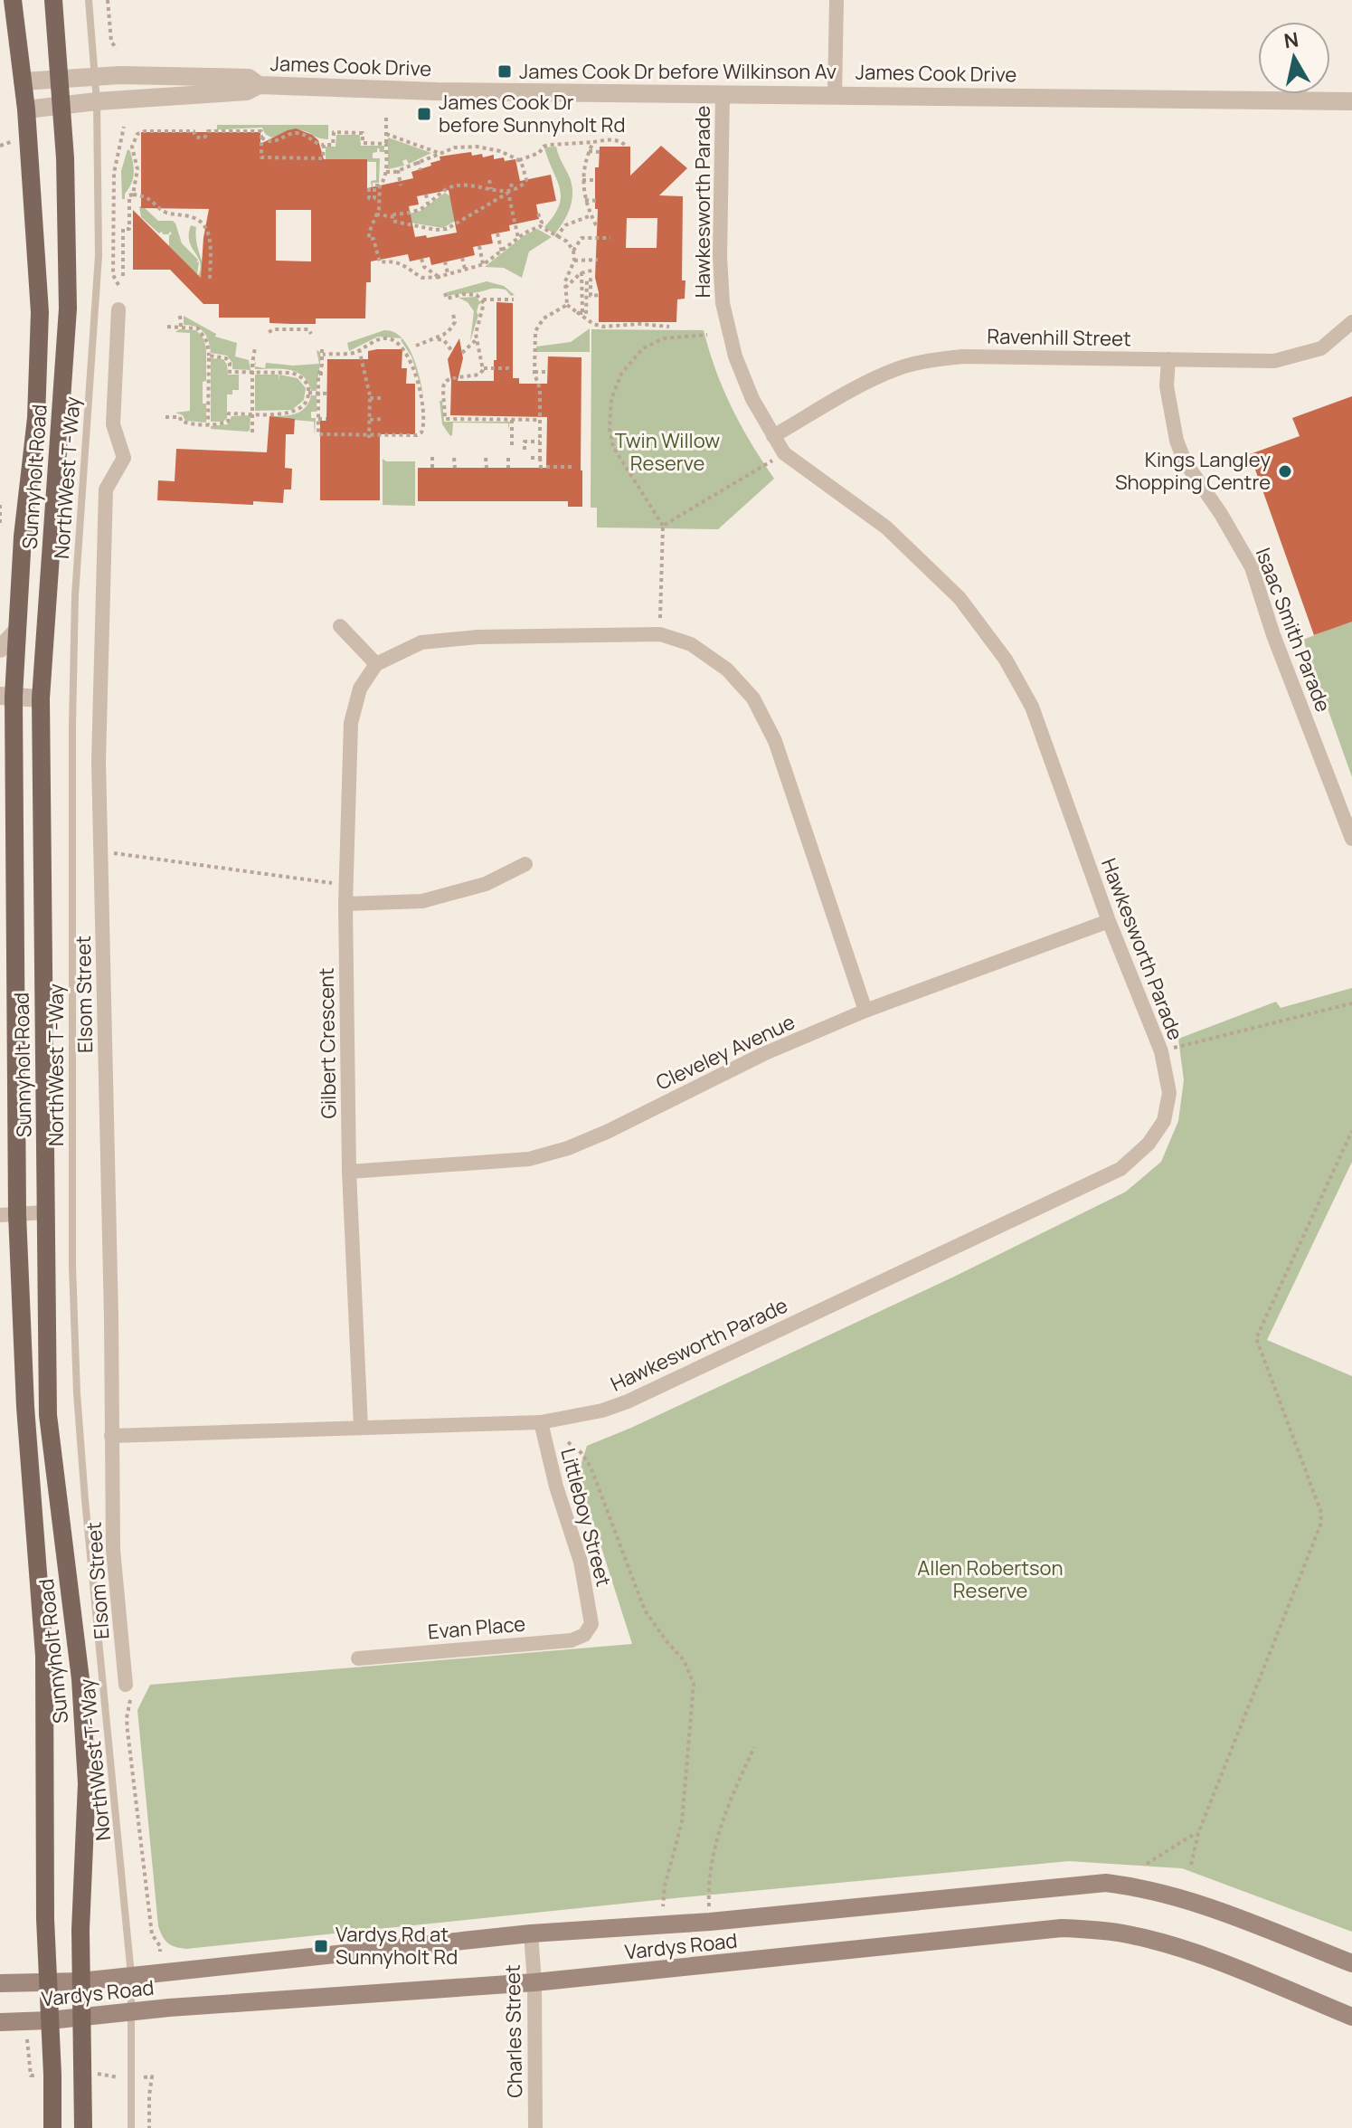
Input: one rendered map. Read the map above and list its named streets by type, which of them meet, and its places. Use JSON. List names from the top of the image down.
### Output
{
  "streets": {
    "main road": ["Sunnyholt Road", "Vardys Road"],
    "street": [
      "James Cook Drive",
      "Hawkesworth Parade",
      "Ravenhill Street",
      "Isaac Smith Parade",
      "Elsom Street",
      "Gilbert Crescent",
      "Cleveley Avenue",
      "Littleboy Street",
      "Evan Place",
      "Charles Street"
    ],
    "lane": ["NorthWest T-Way"]
  },
  "crossings": [
    ["James Cook Drive", "Hawkesworth Parade"],
    ["James Cook Drive", "Sunnyholt Road"],
    ["James Cook Drive", "NorthWest T-Way"],
    ["Hawkesworth Parade", "Ravenhill Street"],
    ["Hawkesworth Parade", "Elsom Street"],
    ["Hawkesworth Parade", "Gilbert Crescent"],
    ["Hawkesworth Parade", "Cleveley Avenue"],
    ["Hawkesworth Parade", "Littleboy Street"],
    ["Ravenhill Street", "Isaac Smith Parade"],
    ["Sunnyholt Road", "Vardys Road"],
    ["NorthWest T-Way", "Vardys Road"],
    ["Gilbert Crescent", "Cleveley Avenue"],
    ["Littleboy Street", "Evan Place"],
    ["Vardys Road", "Charles Street"]
  ],
  "parks": ["Twin Willow Reserve", "Allen Robertson Reserve"],
  "places": {
    "transit": ["James Cook Dr before Wilkinson Av", "James Cook Dr before Sunnyholt Rd", "Vardys Rd at Sunnyholt Rd"],
    "other": ["Kings Langley Shopping Centre"]
  },
  "north": "top"
}
